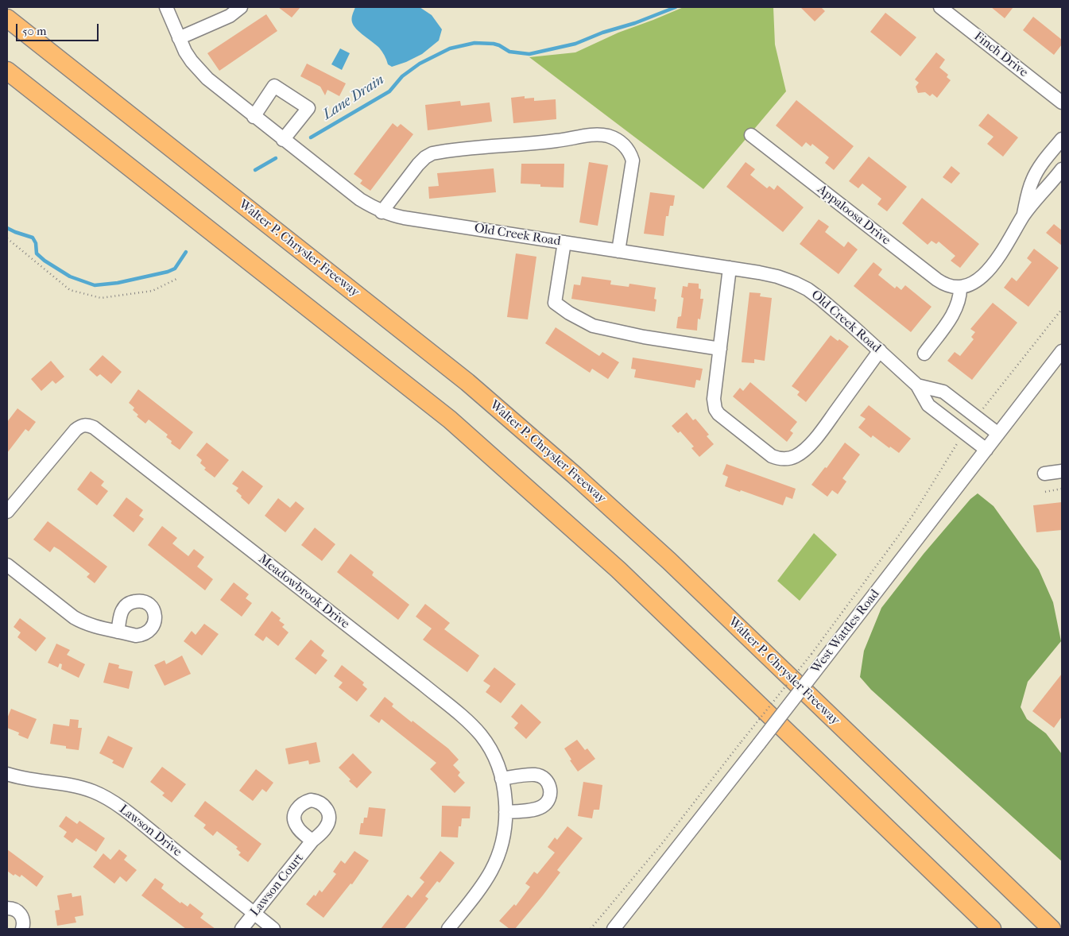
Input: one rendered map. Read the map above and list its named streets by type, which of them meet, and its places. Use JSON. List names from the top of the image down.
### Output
{
  "streets": {
    "highway": ["Walter P. Chrysler Freeway"],
    "street": [
      "Finch Drive",
      "Appaloosa Drive",
      "Old Creek Road",
      "Meadowbrook Drive",
      "West Wattles Road",
      "Lawson Drive",
      "Lawson Court"
    ]
  },
  "crossings": [
    ["Old Creek Road", "West Wattles Road"],
    ["Lawson Drive", "Lawson Court"]
  ],
  "water": ["Lane Drain"],
  "scale_bar": "50 m"
}
